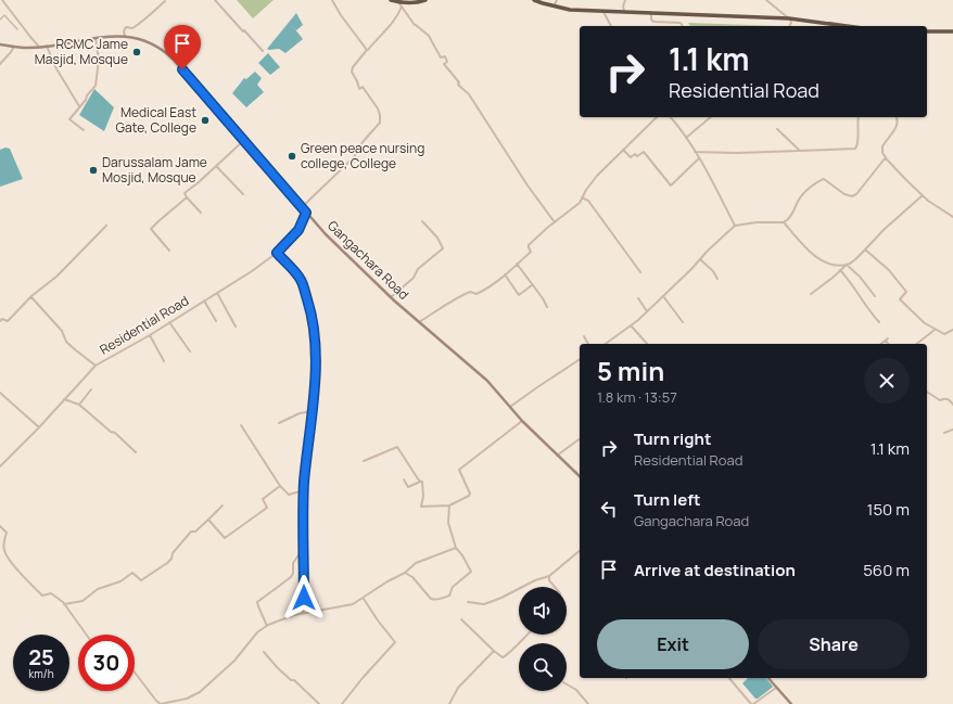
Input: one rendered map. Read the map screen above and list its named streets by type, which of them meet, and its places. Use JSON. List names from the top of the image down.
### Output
{
  "streets": {
    "main road": ["Gangachara Road"],
    "street": ["Residential Road"]
  },
  "crossings": [
    ["Gangachara Road", "Residential Road"]
  ],
  "places": [
    "RCMC Jame Masjid, Mosque",
    "Medical East Gate, College",
    "Green peace nursing college, College",
    "Darussalam Jame Mosjid, Mosque"
  ],
  "page": {
    "turn": ["1.1 km", "Residential Road"],
    "heading": ["5 min", "1.8 km · 13:57"],
    "list": [
      {
        "name": "Turn right",
        "note": "Residential Road",
        "value": "1.1 km"
      },
      {
        "name": "Turn left",
        "note": "Gangachara Road",
        "value": "150 m"
      },
      {
        "name": "Arrive at destination",
        "value": "560 m"
      }
    ],
    "buttons": ["Exit", "Share"],
    "speed": "25 km/h",
    "limit": "30"
  }
}
